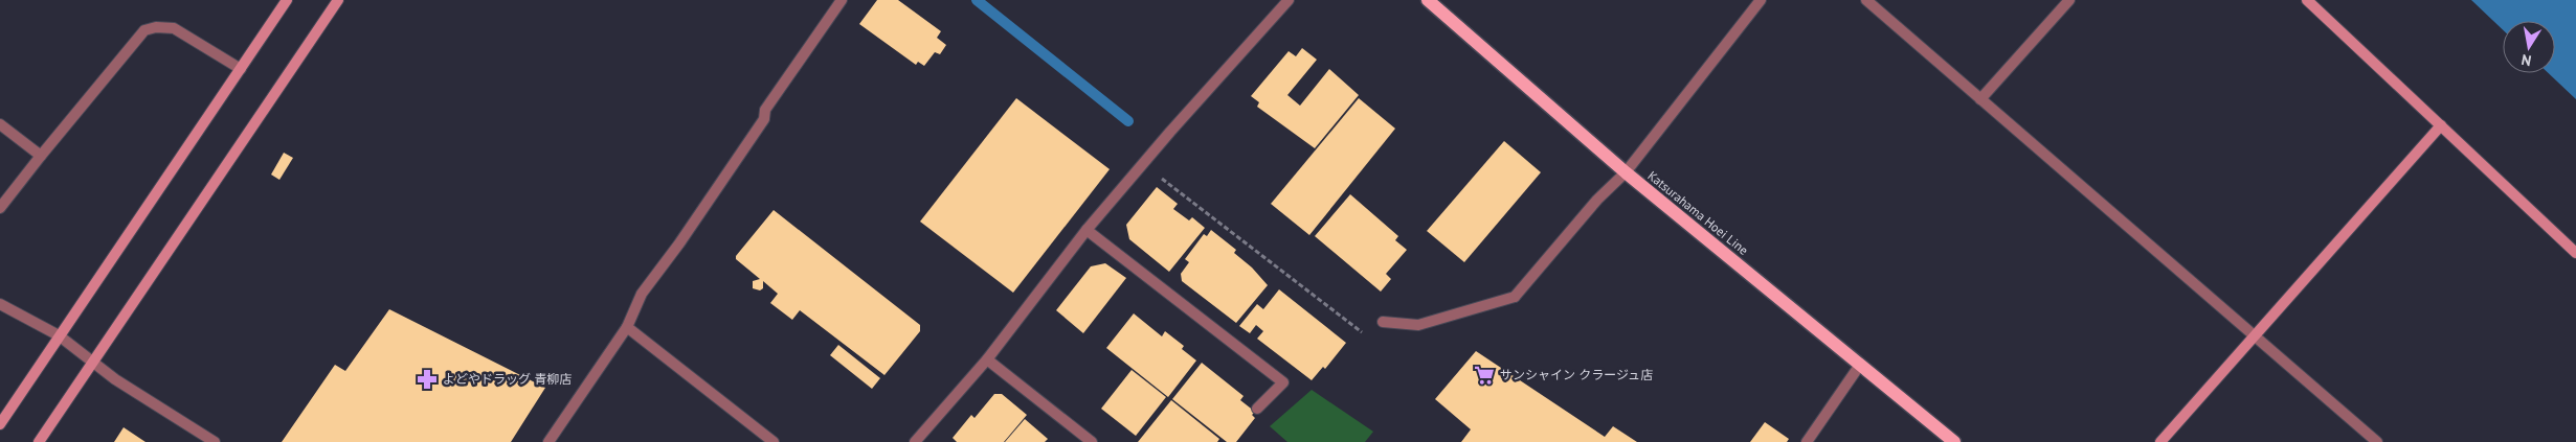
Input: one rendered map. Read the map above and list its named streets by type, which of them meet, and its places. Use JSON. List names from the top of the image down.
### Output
{
  "streets": {
    "main road": ["Katsurahama Hoei Line"]
  },
  "places": {
    "supermarket": ["サンシャイン クラージュ店"],
    "pharmacy": ["よどやドラッグ 青柳店"]
  },
  "north": "bottom"
}
